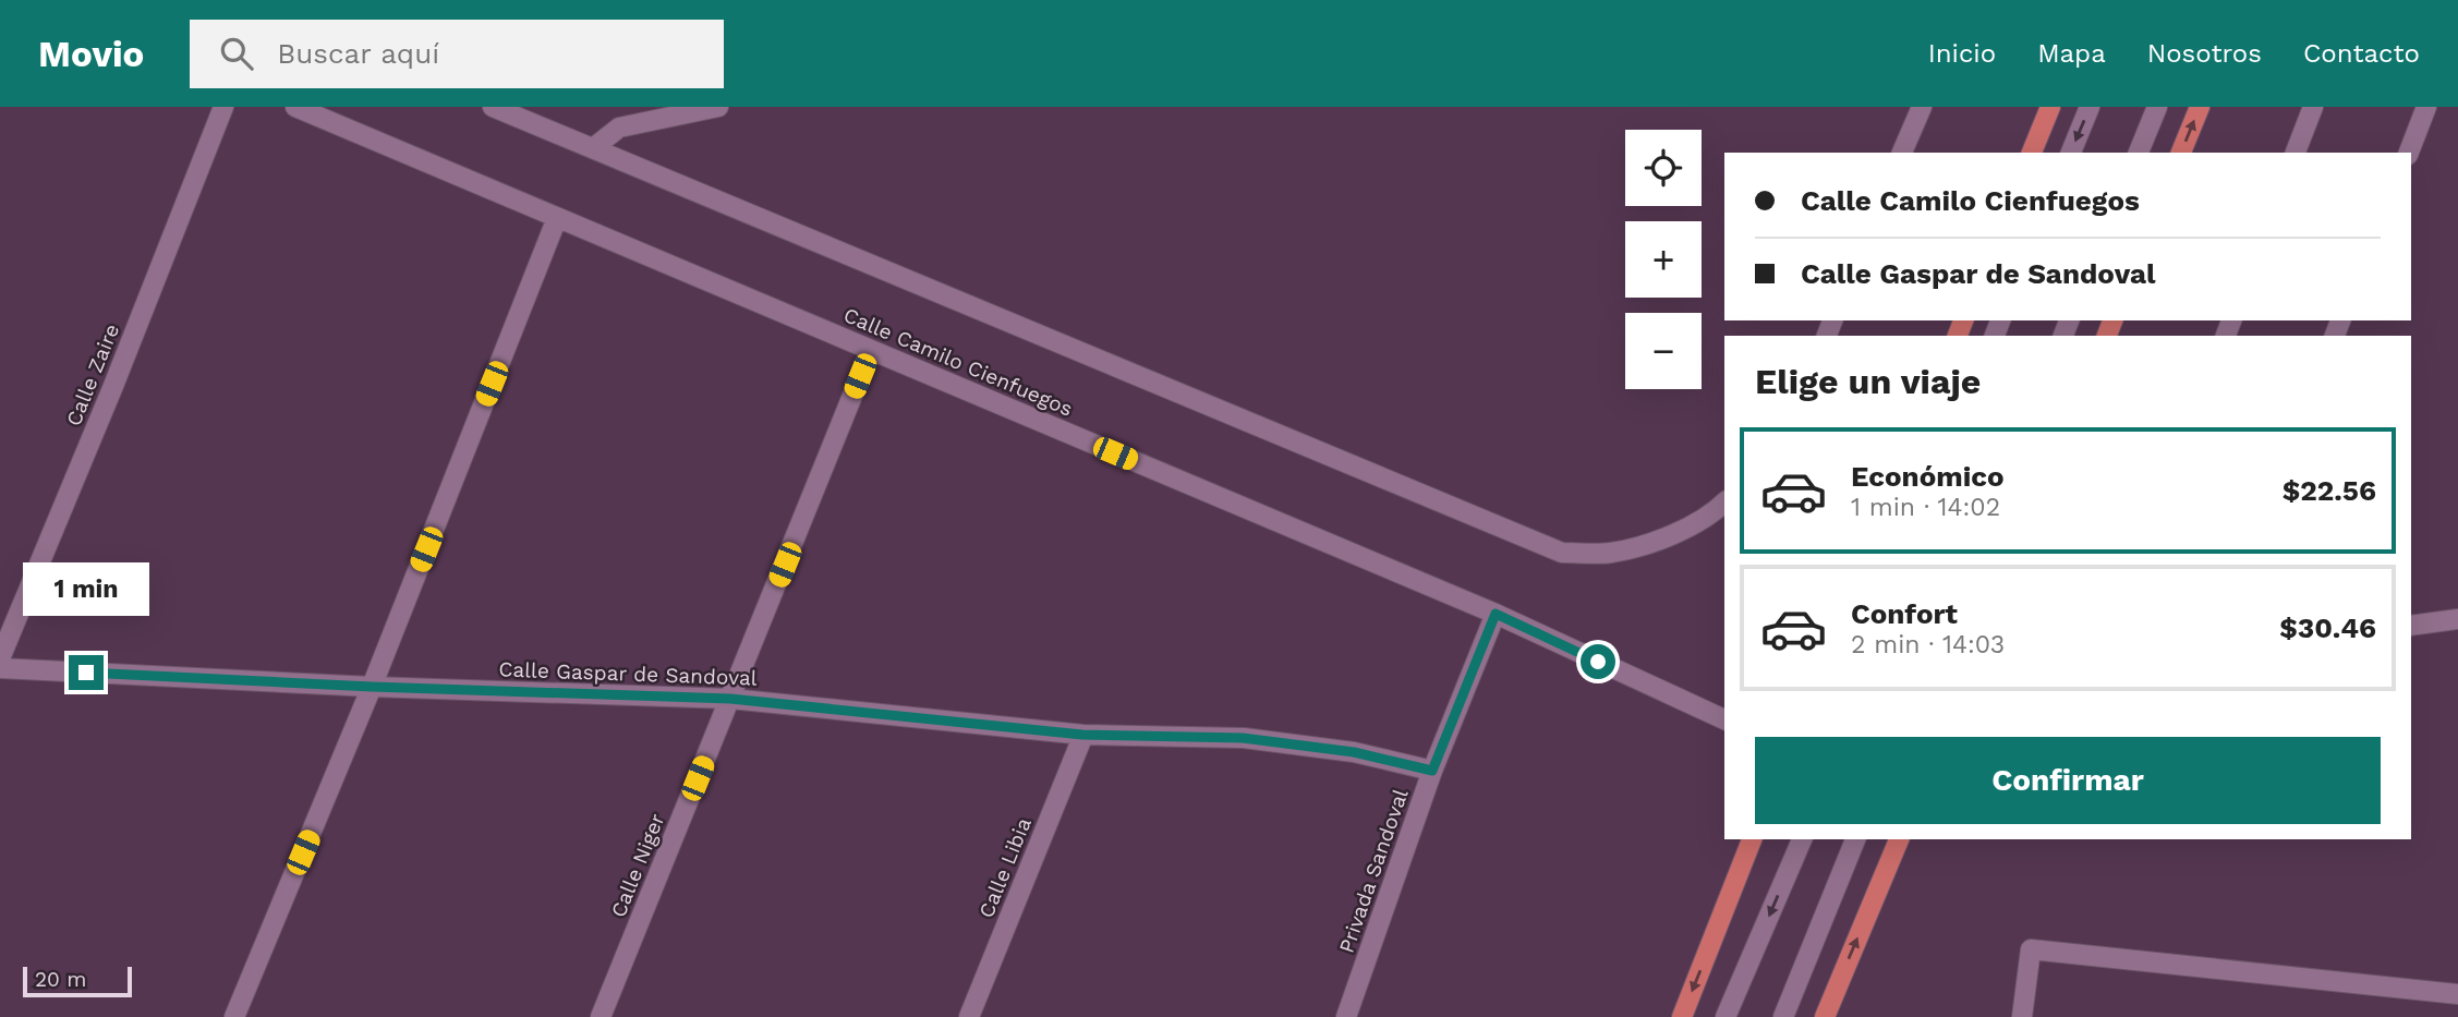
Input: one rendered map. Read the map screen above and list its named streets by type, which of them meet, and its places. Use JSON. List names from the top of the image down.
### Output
{
  "streets": {
    "street": [
      "Calle Camilo Cienfuegos",
      "Calle Zaire",
      "Calle Gaspar de Sandoval",
      "Calle Niger",
      "Calle Libia",
      "Privada Sandoval"
    ]
  },
  "crossings": [
    ["Calle Camilo Cienfuegos", "Calle Niger"],
    ["Calle Camilo Cienfuegos", "Privada Sandoval"],
    ["Calle Gaspar de Sandoval", "Calle Niger"],
    ["Calle Gaspar de Sandoval", "Calle Libia"],
    ["Calle Gaspar de Sandoval", "Privada Sandoval"]
  ],
  "scale_bar": "20 m",
  "page": {
    "header": "Movio",
    "search": "Buscar aquí",
    "nav": [
      "Inicio",
      "Mapa",
      "Nosotros",
      "Contacto"
    ],
    "map_buttons": ["+", "−"],
    "banner": ["Calle Camilo Cienfuegos", "Calle Gaspar de Sandoval"],
    "heading": "Elige un viaje",
    "list": [
      {
        "name": "Económico",
        "note": "1 min · 14:02",
        "value": "$22.56"
      },
      {
        "name": "Confort",
        "note": "2 min · 14:03",
        "value": "$30.46"
      }
    ],
    "bubble": "1 min",
    "buttons": "Confirmar",
    "scale": "20 m"
  }
}
